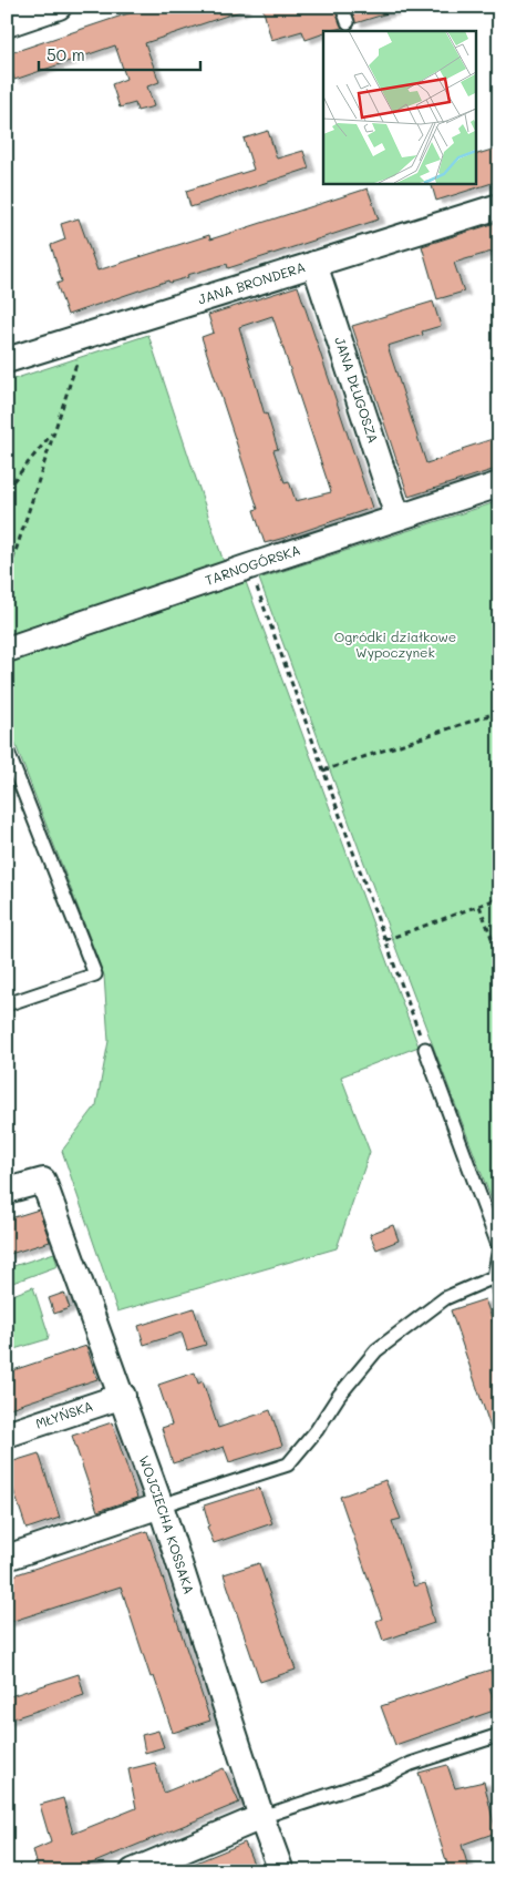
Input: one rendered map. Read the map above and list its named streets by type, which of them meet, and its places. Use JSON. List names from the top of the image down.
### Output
{
  "streets": {
    "street": [
      "JANA BRONDERA",
      "JANA DŁUGOSZA",
      "TARNOGÓRSKA",
      "MŁYŃSKA",
      "WOJCIECHA KOSSAKA"
    ]
  },
  "crossings": [
    ["JANA BRONDERA", "JANA DŁUGOSZA"],
    ["JANA DŁUGOSZA", "TARNOGÓRSKA"],
    ["MŁYŃSKA", "WOJCIECHA KOSSAKA"]
  ],
  "parks": ["Ogródki działkowe Wypoczynek"],
  "scale_bar": "50 m"
}
